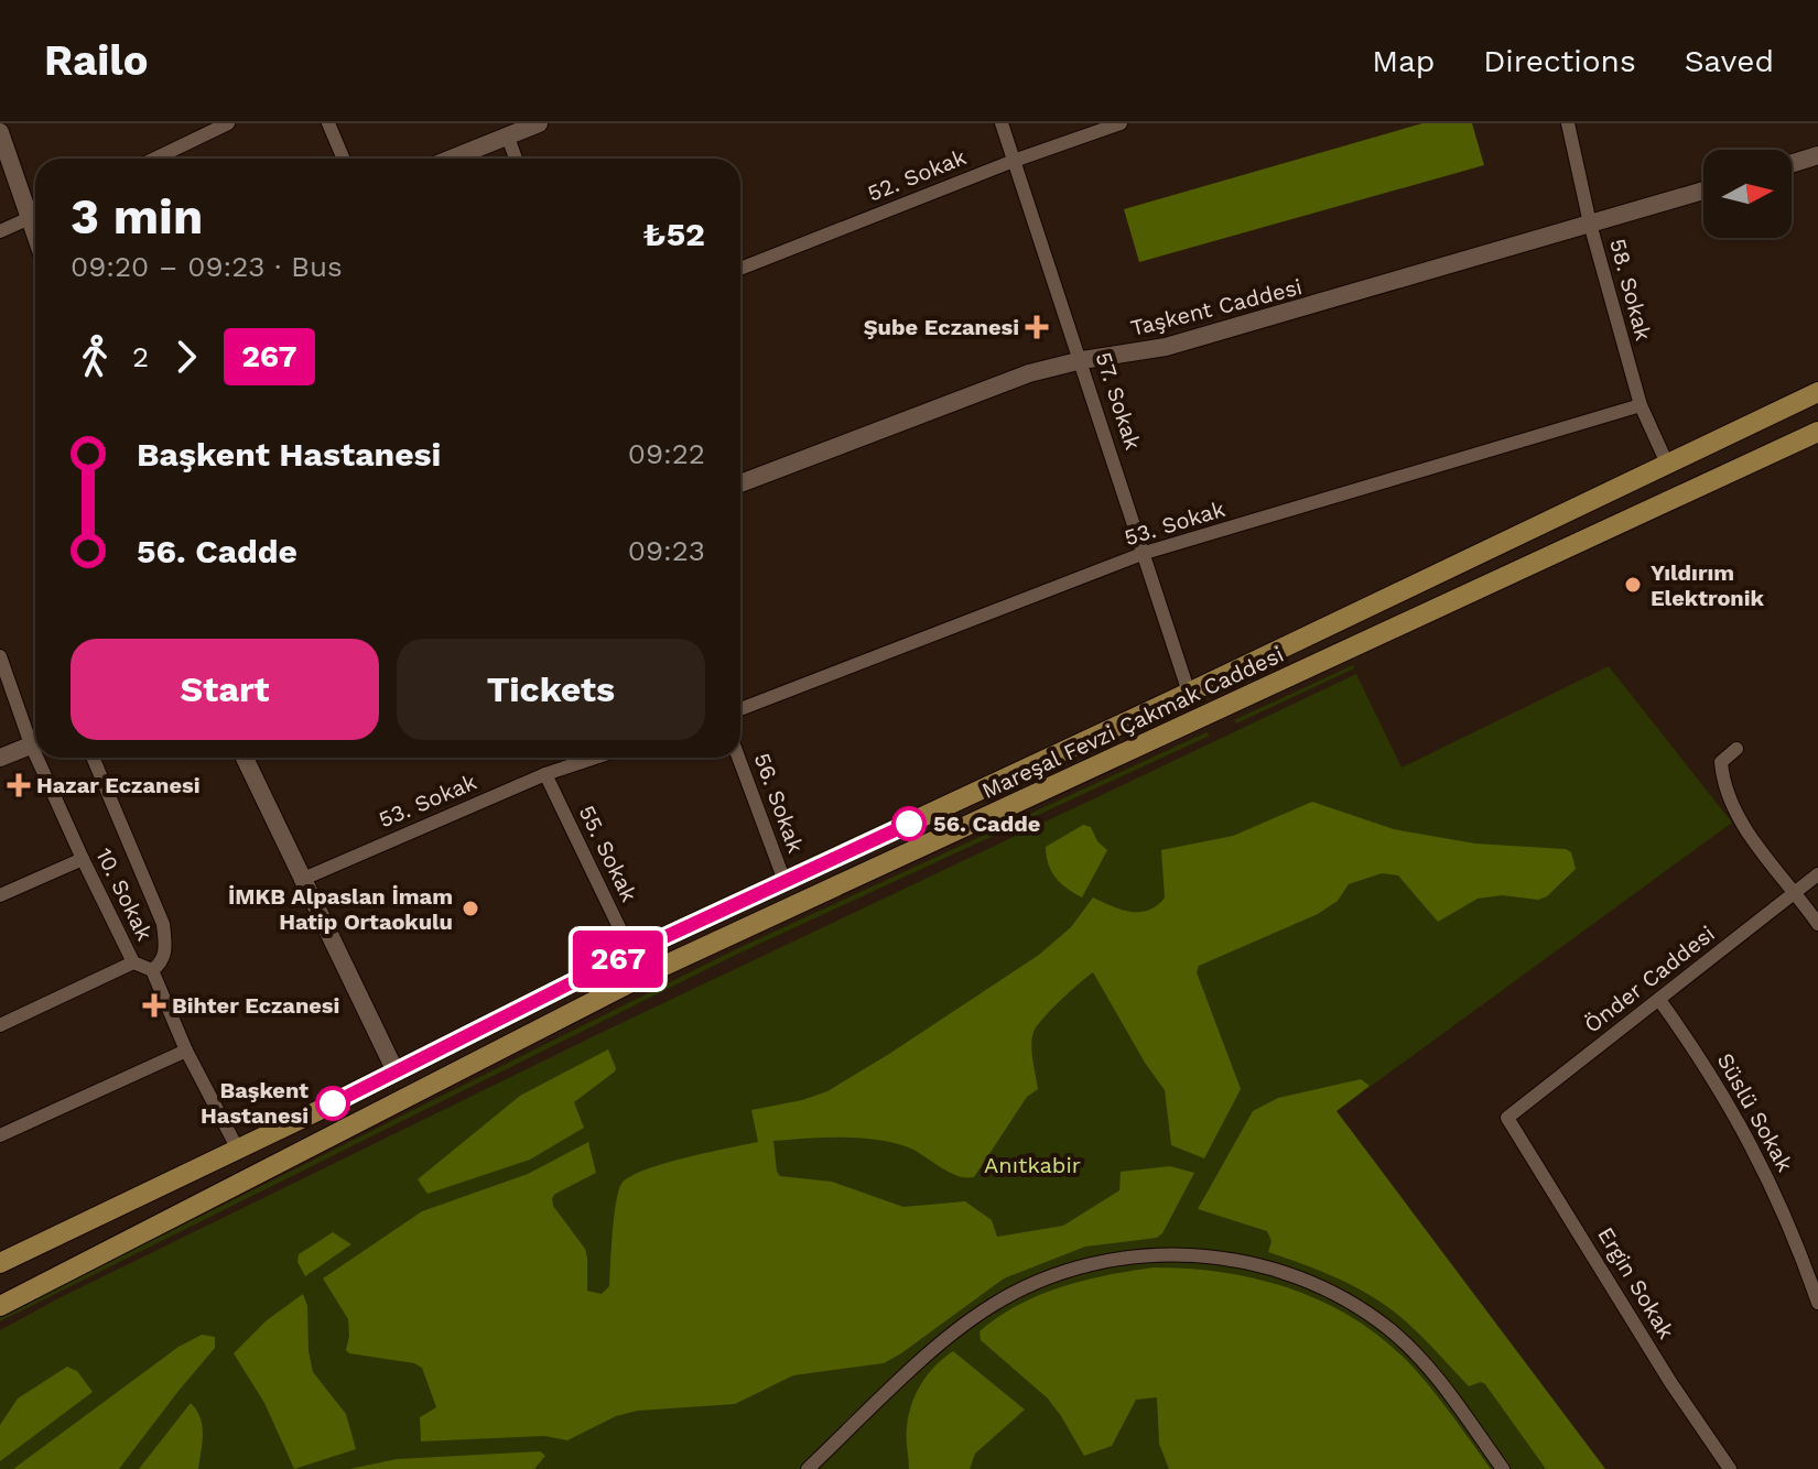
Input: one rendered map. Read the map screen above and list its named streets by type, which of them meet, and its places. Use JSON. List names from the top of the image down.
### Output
{
  "streets": {
    "main road": ["Mareşal Fevzi Çakmak Caddesi"],
    "street": [
      "52. Sokak",
      "58. Sokak",
      "Taşkent Caddesi",
      "57. Sokak",
      "53. Sokak",
      "56. Sokak",
      "55. Sokak",
      "10. Sokak",
      "Önder Caddesi",
      "Süslü Sokak",
      "Ergin Sokak"
    ]
  },
  "crossings": [
    ["52. Sokak", "57. Sokak"],
    ["58. Sokak", "Taşkent Caddesi"],
    ["58. Sokak", "53. Sokak"],
    ["58. Sokak", "Mareşal Fevzi Çakmak Caddesi"],
    ["Taşkent Caddesi", "57. Sokak"],
    ["57. Sokak", "53. Sokak"],
    ["57. Sokak", "Mareşal Fevzi Çakmak Caddesi"],
    ["53. Sokak", "55. Sokak"],
    ["Mareşal Fevzi Çakmak Caddesi", "56. Sokak"],
    ["Mareşal Fevzi Çakmak Caddesi", "55. Sokak"],
    ["Mareşal Fevzi Çakmak Caddesi", "10. Sokak"],
    ["Önder Caddesi", "Süslü Sokak"],
    ["Önder Caddesi", "Ergin Sokak"]
  ],
  "parks": ["Anıtkabir"],
  "places": {
    "health": ["Şube Eczanesi", "Hazar Eczanesi", "Bihter Eczanesi"],
    "other": [
      "Yıldırım Elektronik",
      "56. Cadde",
      "İMKB Alpaslan İmam Hatip Ortaokulu",
      "Başkent Hastanesi"
    ]
  },
  "lines": ["bus line 267"],
  "north": "right",
  "page": {
    "header": "Railo",
    "nav": ["Map", "Directions", "Saved"],
    "on_map": "267",
    "heading": ["3 min", "09:20 – 09:23 · Bus", "₺52"],
    "legs": ["2", "267"],
    "list": [
      {
        "name": "Başkent Hastanesi",
        "value": "09:22"
      },
      {
        "name": "56. Cadde",
        "value": "09:23"
      }
    ],
    "buttons": ["Start", "Tickets"]
  }
}
